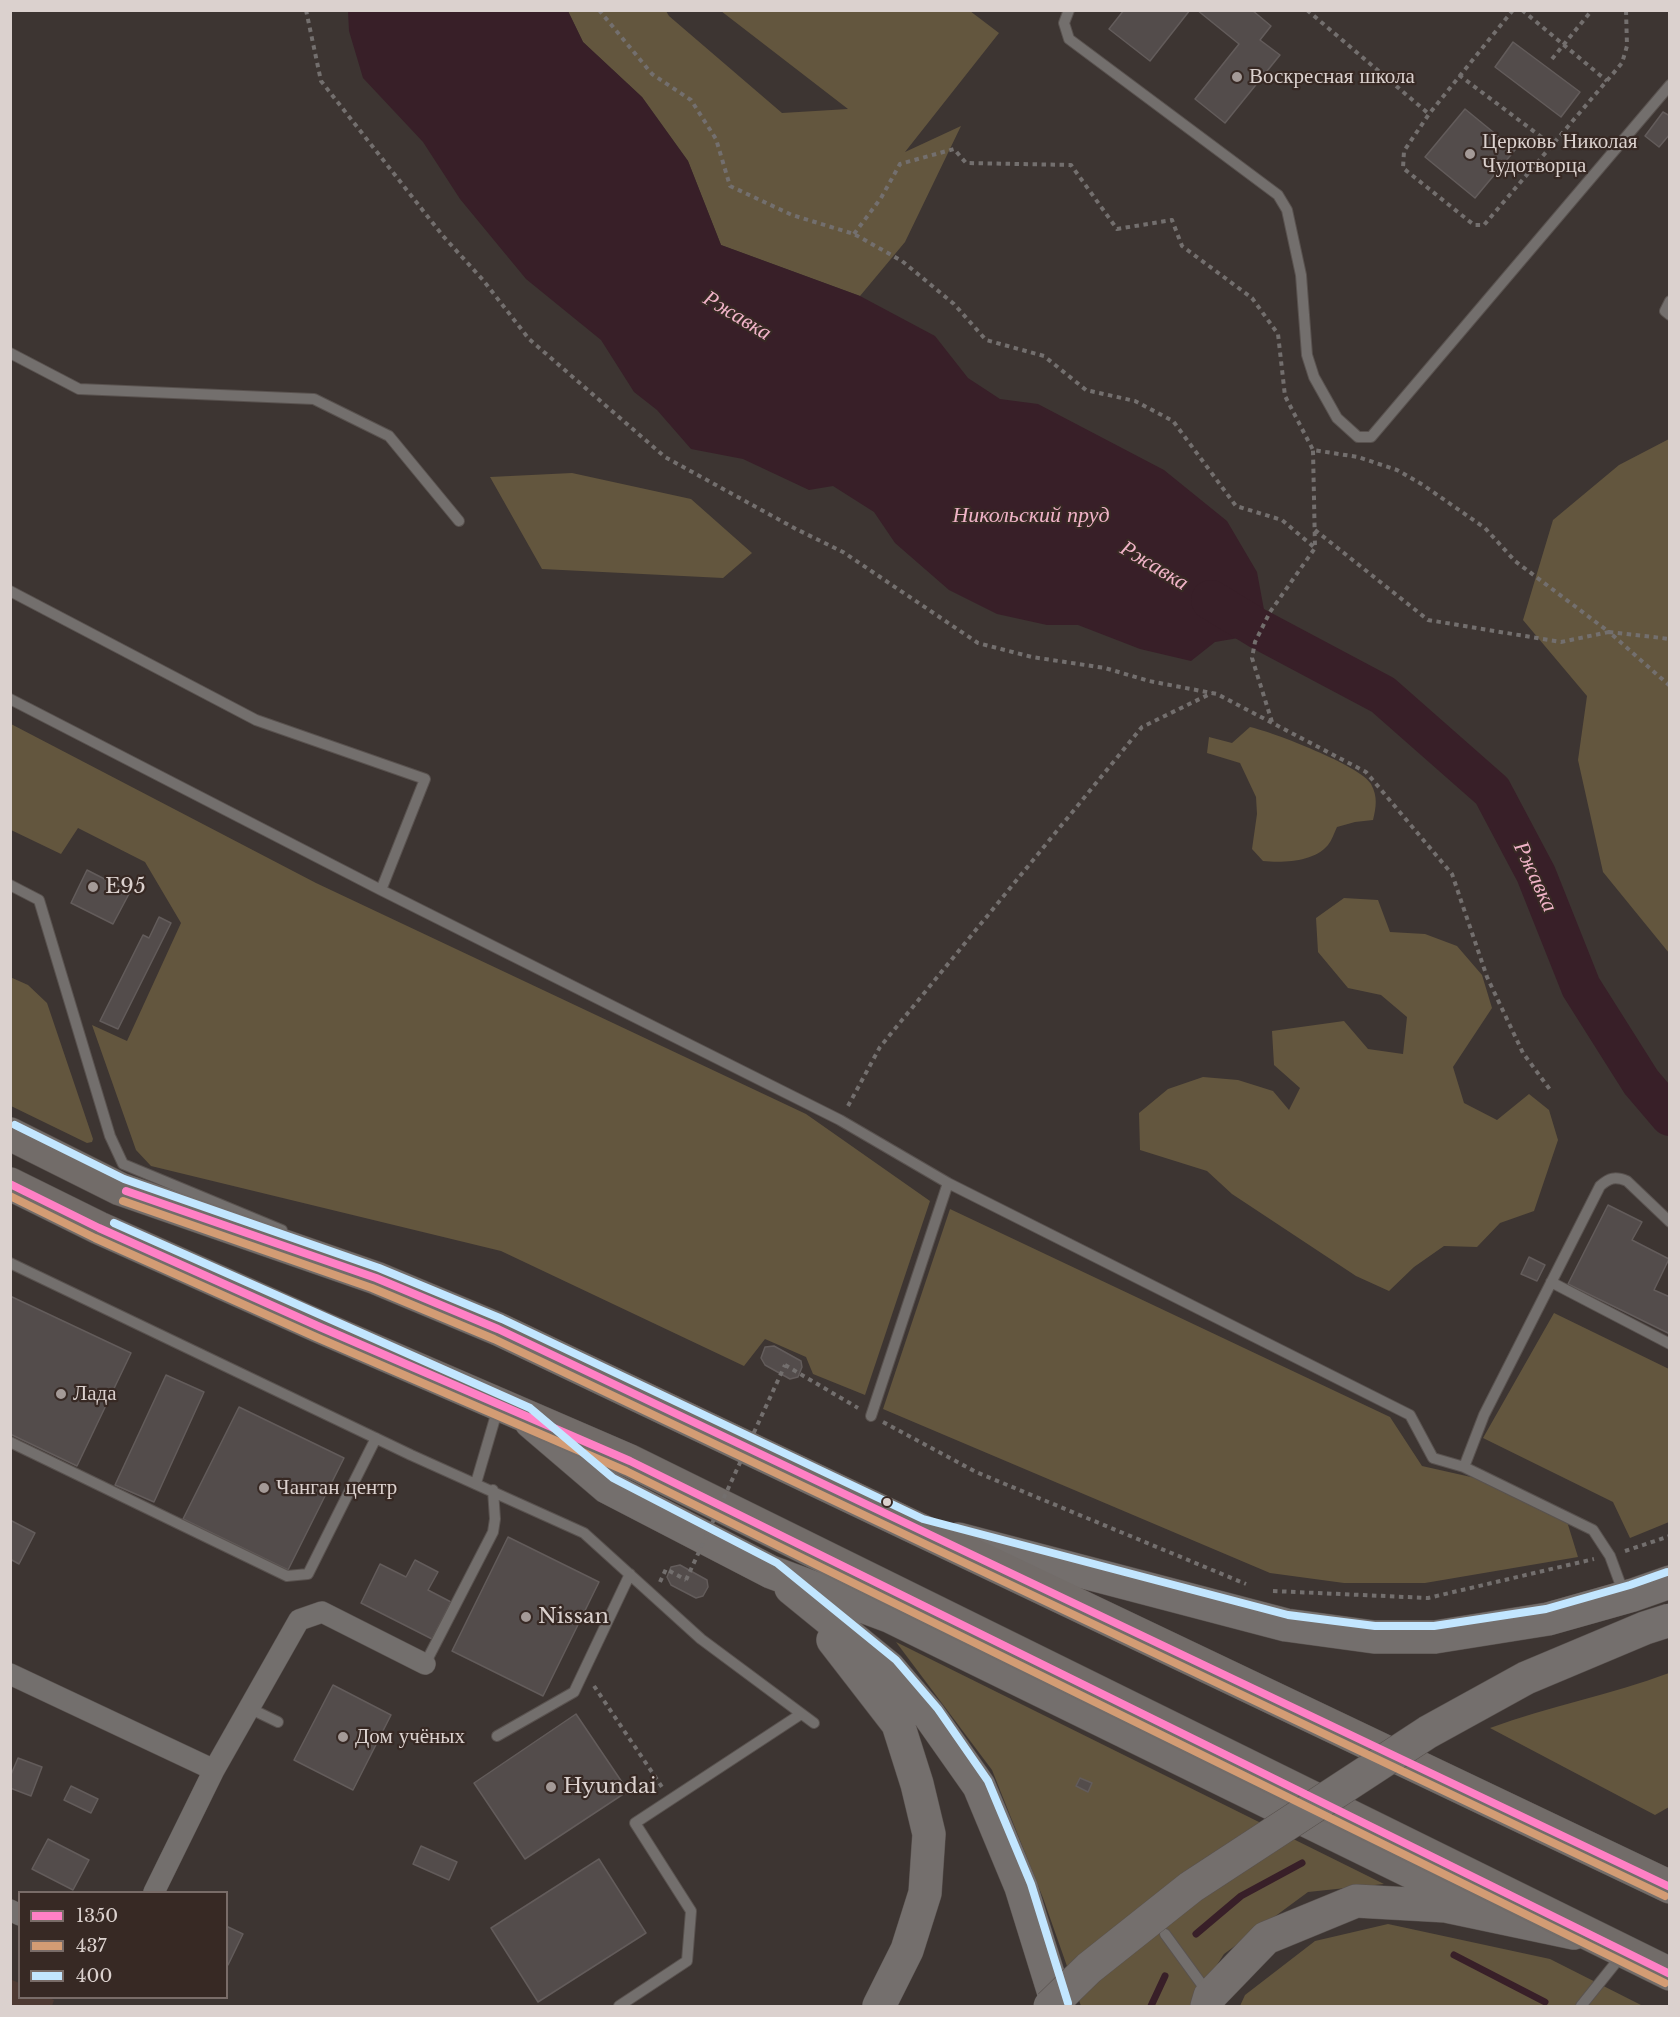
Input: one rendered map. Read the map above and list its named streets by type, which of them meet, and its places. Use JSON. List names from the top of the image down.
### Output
{
  "water": ["Ржавка", "Никольский пруд"],
  "places": [
    "Воскресная школа",
    "Церковь Николая Чудотворца",
    "E95",
    "Лада",
    "Чанган центр",
    "Nissan",
    "Дом учёных",
    "Hyundai"
  ],
  "lines": ["transit line 400", "transit line 1350", "transit line 437"],
  "legend": ["1350", "437", "400"]
}
